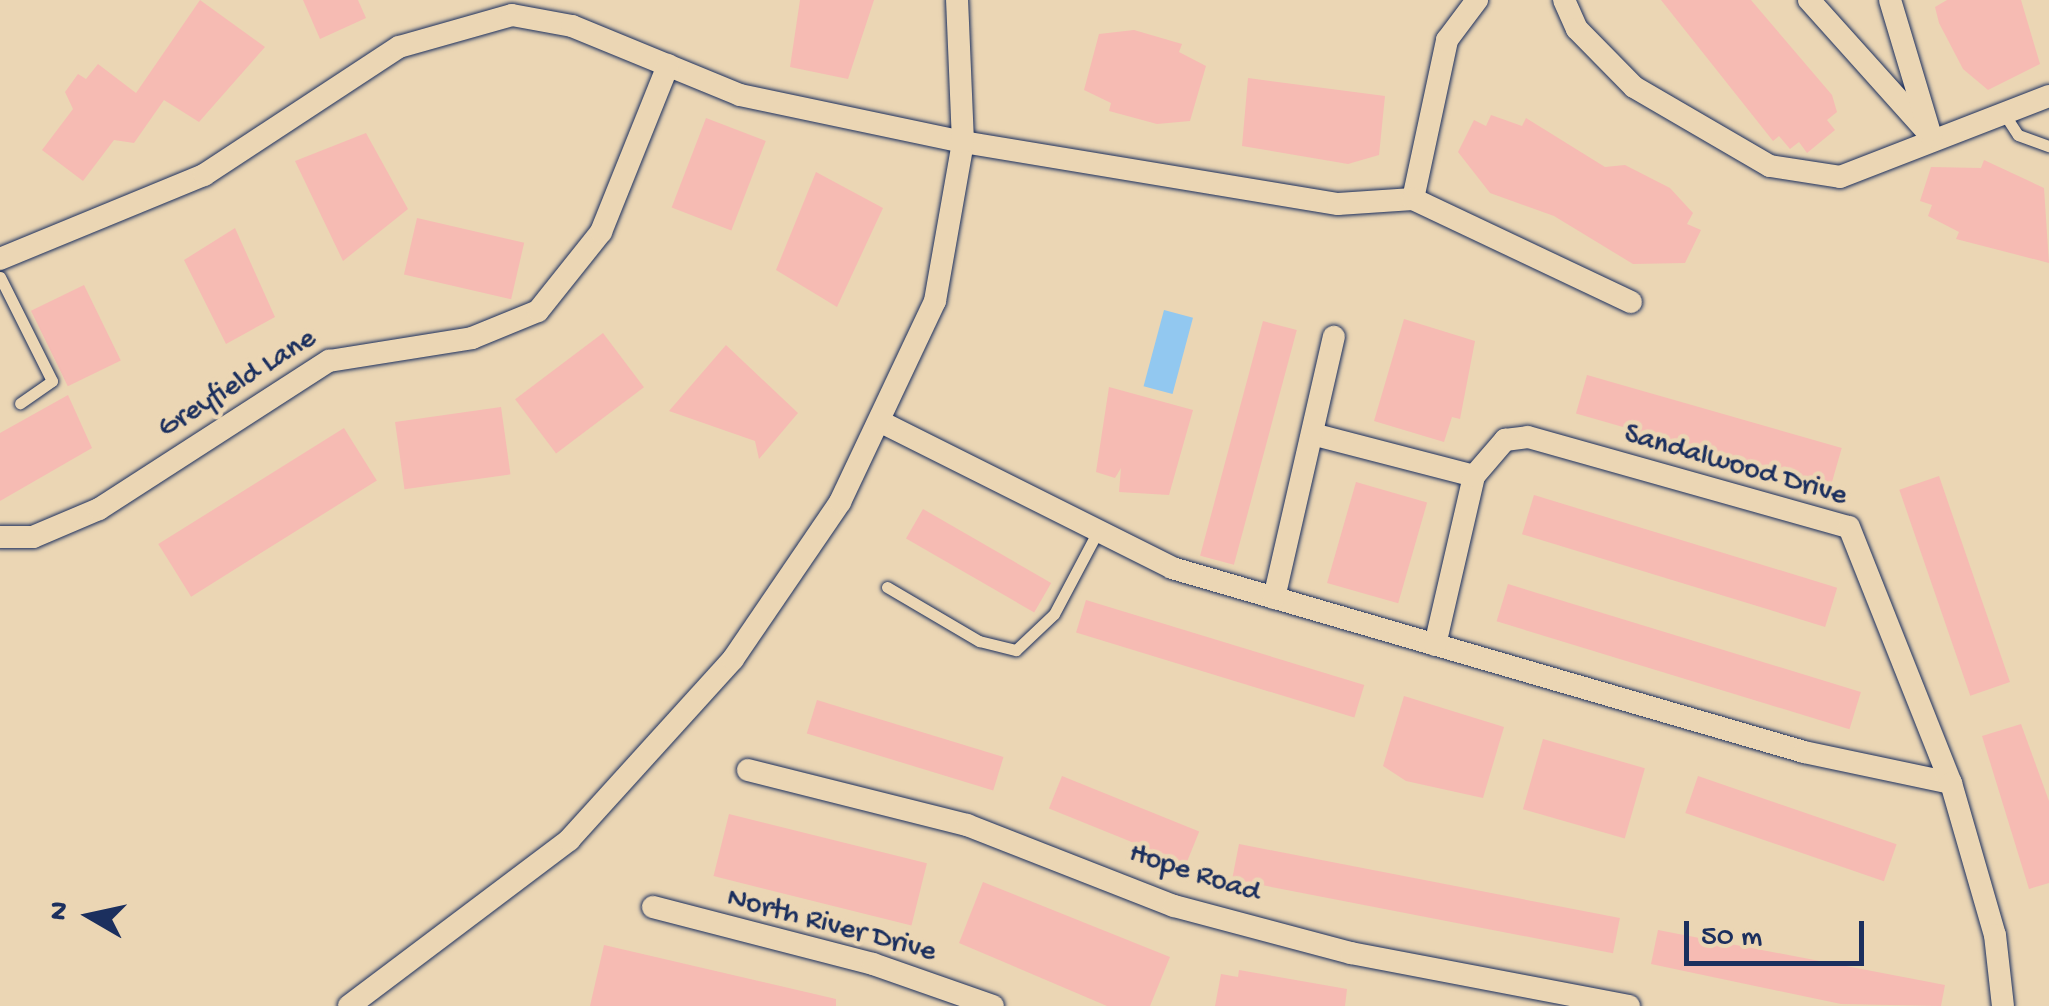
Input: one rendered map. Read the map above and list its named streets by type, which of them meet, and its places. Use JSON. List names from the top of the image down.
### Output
{
  "streets": {
    "street": [
      "Greyfield Lane",
      "Sandalwood Drive",
      "Hope Road",
      "North River Drive"
    ]
  },
  "scale_bar": "50 m",
  "north": "left"
}
